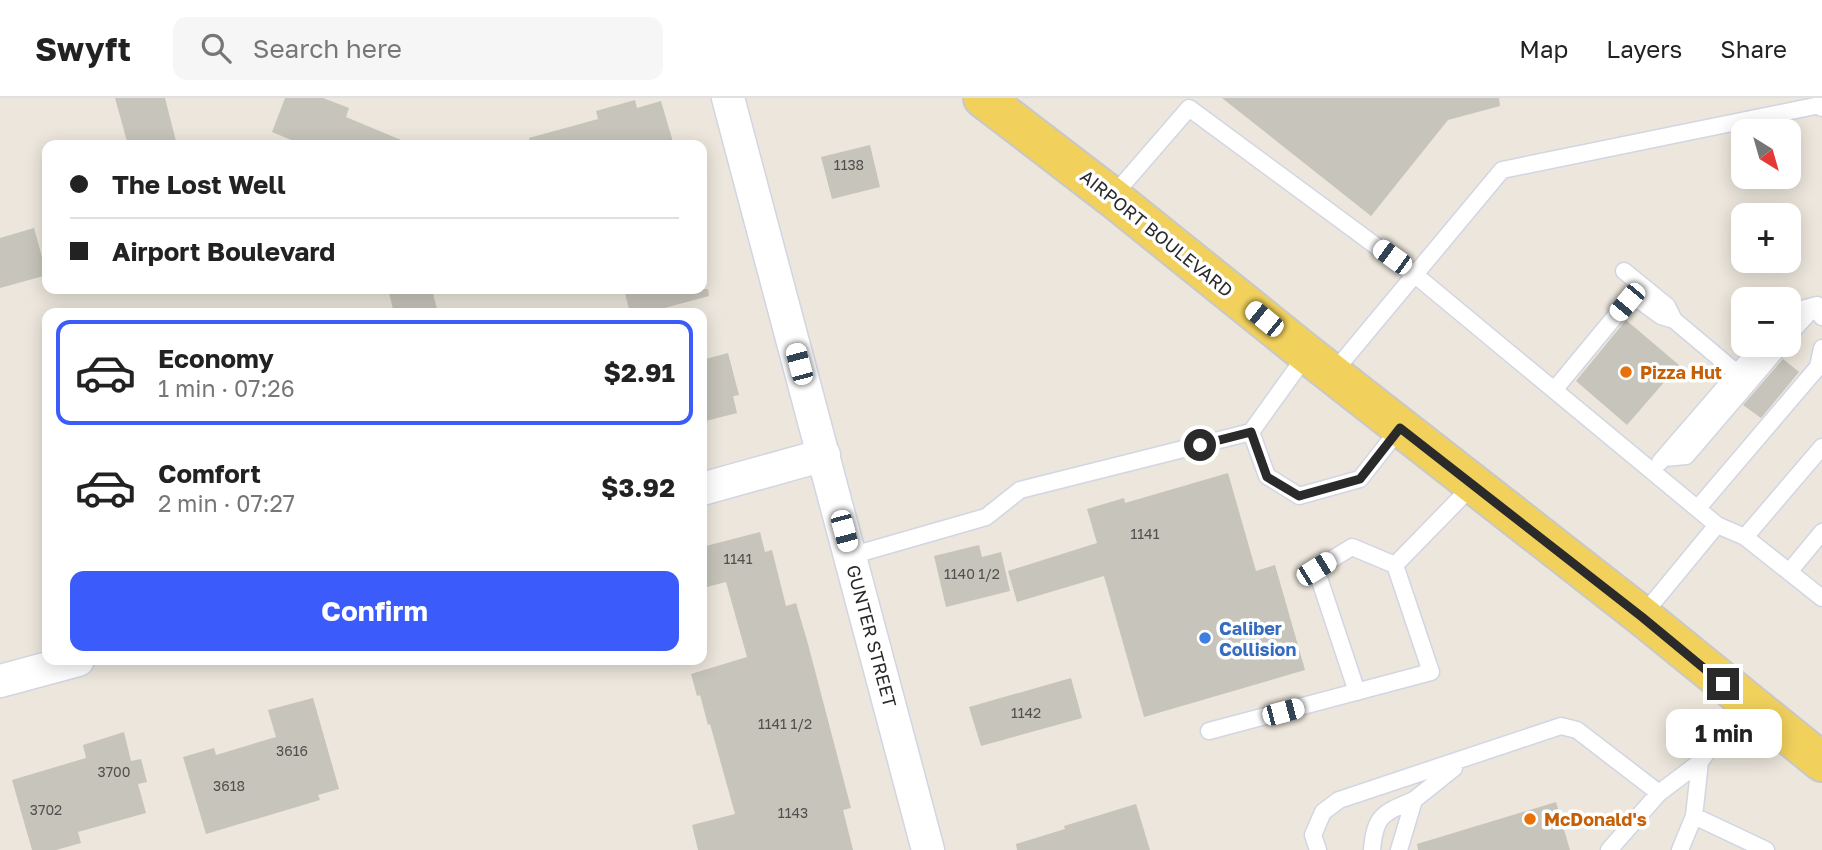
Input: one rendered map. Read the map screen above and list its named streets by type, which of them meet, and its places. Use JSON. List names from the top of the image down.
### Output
{
  "streets": {
    "main road": ["AIRPORT BOULEVARD"],
    "street": ["GUNTER STREET"]
  },
  "places": ["Pizza Hut", "Caliber Collision", "McDonald's"],
  "house_numbers": [
    "1138",
    "1141",
    "1141",
    "1140 1/2",
    "1142",
    "1141 1/2",
    "3616",
    "3700",
    "3618",
    "3702",
    "1143"
  ],
  "north": "bottom right",
  "page": {
    "header": "Swyft",
    "search": "Search here",
    "nav": ["Map", "Layers", "Share"],
    "map_buttons": ["+", "−"],
    "banner": ["The Lost Well", "Airport Boulevard"],
    "list": [
      {
        "name": "Economy",
        "note": "1 min · 07:26",
        "value": "$2.91"
      },
      {
        "name": "Comfort",
        "note": "2 min · 07:27",
        "value": "$3.92"
      }
    ],
    "buttons": "Confirm",
    "bubble": "1 min"
  }
}
